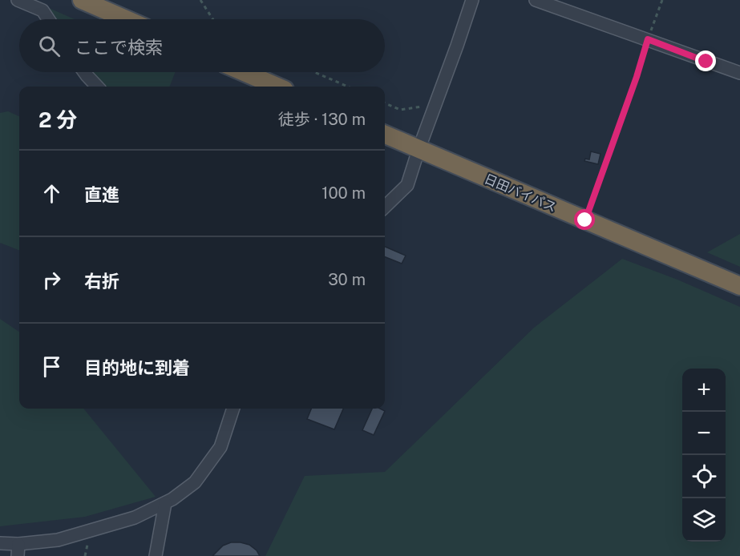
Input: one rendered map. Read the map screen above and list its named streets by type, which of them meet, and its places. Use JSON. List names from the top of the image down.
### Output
{
  "streets": {
    "highway": ["日田バイパス"]
  },
  "page": {
    "search": "ここで検索",
    "heading": ["2 分", "徒歩 · 130 m"],
    "list": [
      ["直進", "100 m"],
      ["右折", "30 m"],
      "目的地に到着"
    ],
    "map_buttons": ["+", "−"]
  }
}
